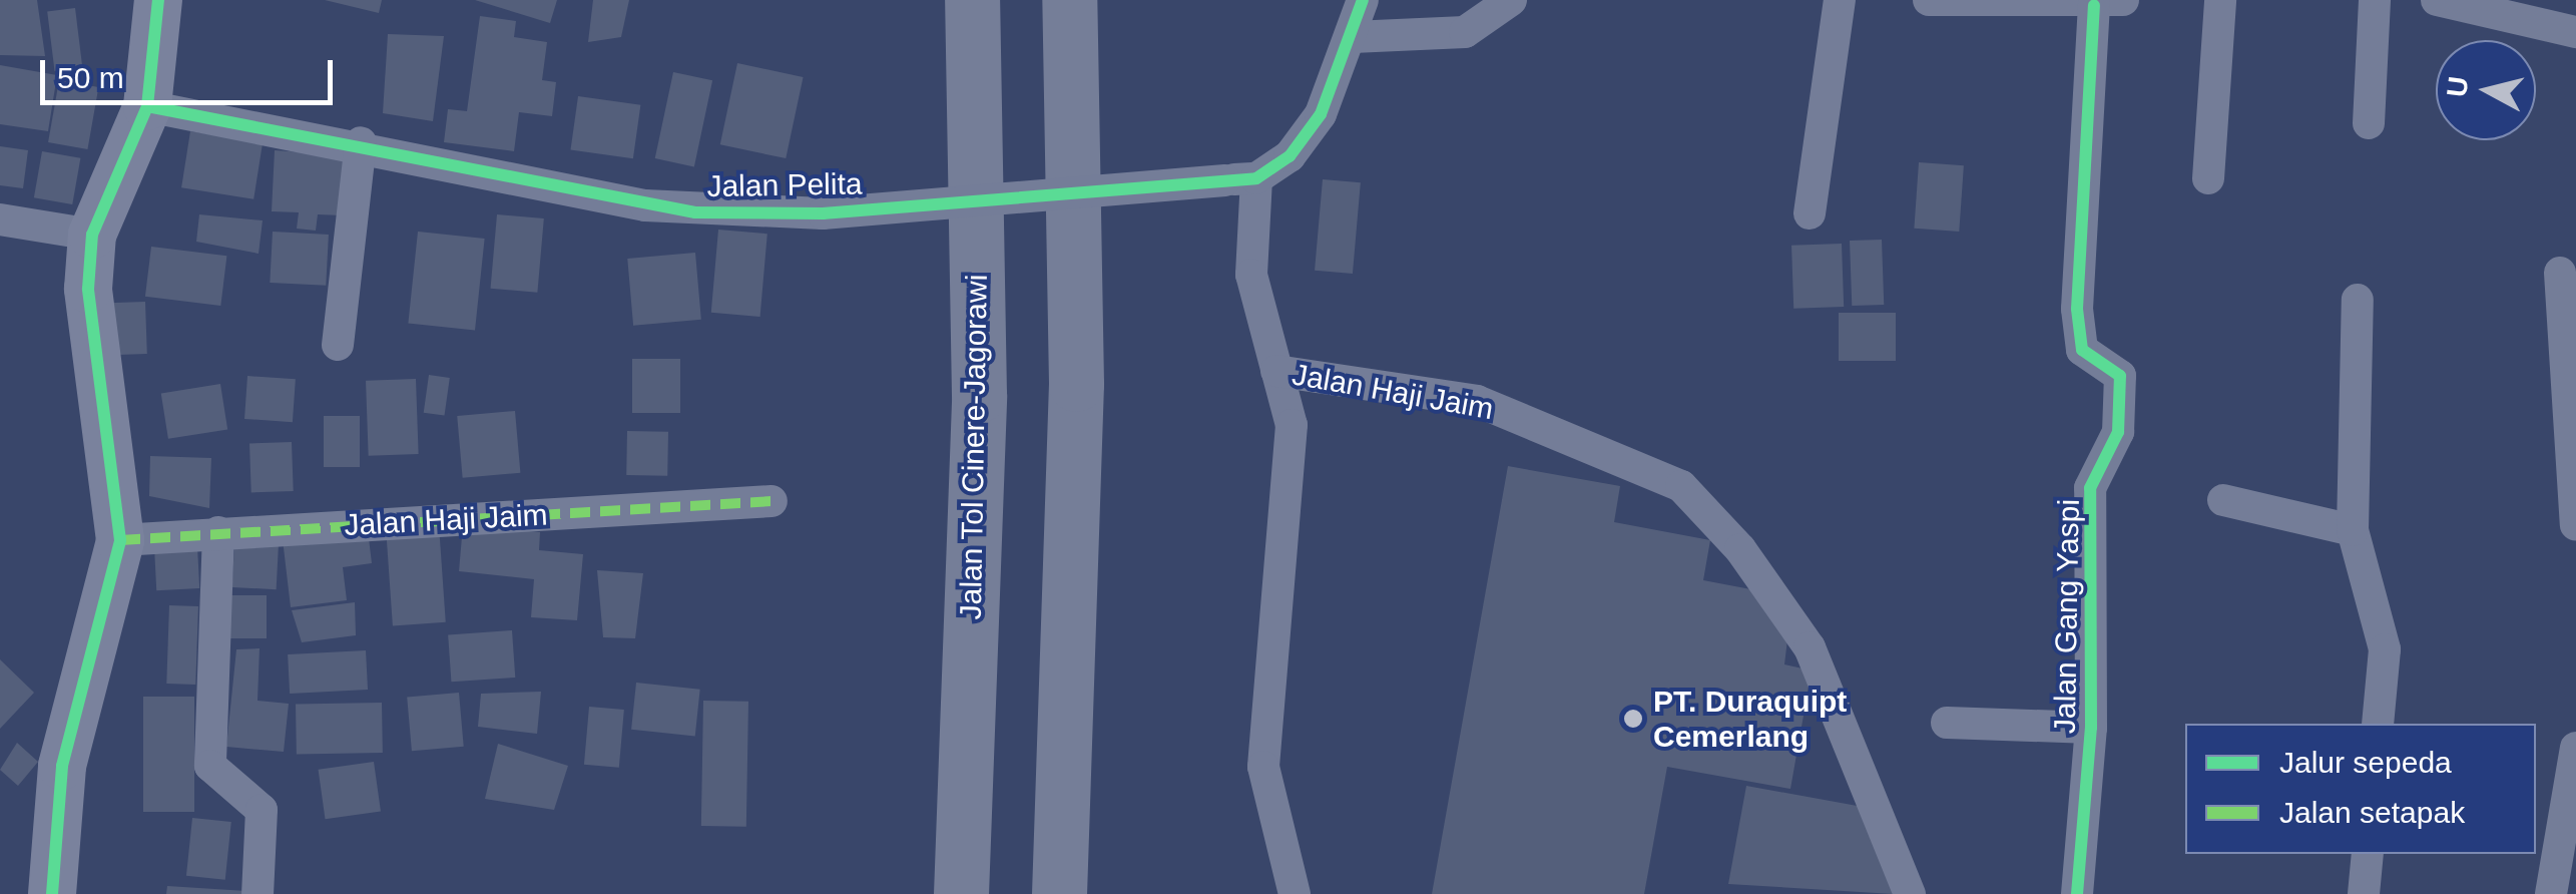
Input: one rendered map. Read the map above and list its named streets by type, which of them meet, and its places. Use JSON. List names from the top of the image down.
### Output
{
  "streets": {
    "highway": ["Jalan Tol Cinere-Jagorawi"],
    "street": ["Jalan Pelita", "Jalan Haji Jaim", "Jalan Gang Yaspi"]
  },
  "places": ["PT. Duraquipt Cemerlang"],
  "legend": ["Jalur sepeda", "Jalan setapak"],
  "scale_bar": "50 m",
  "north": "left"
}
